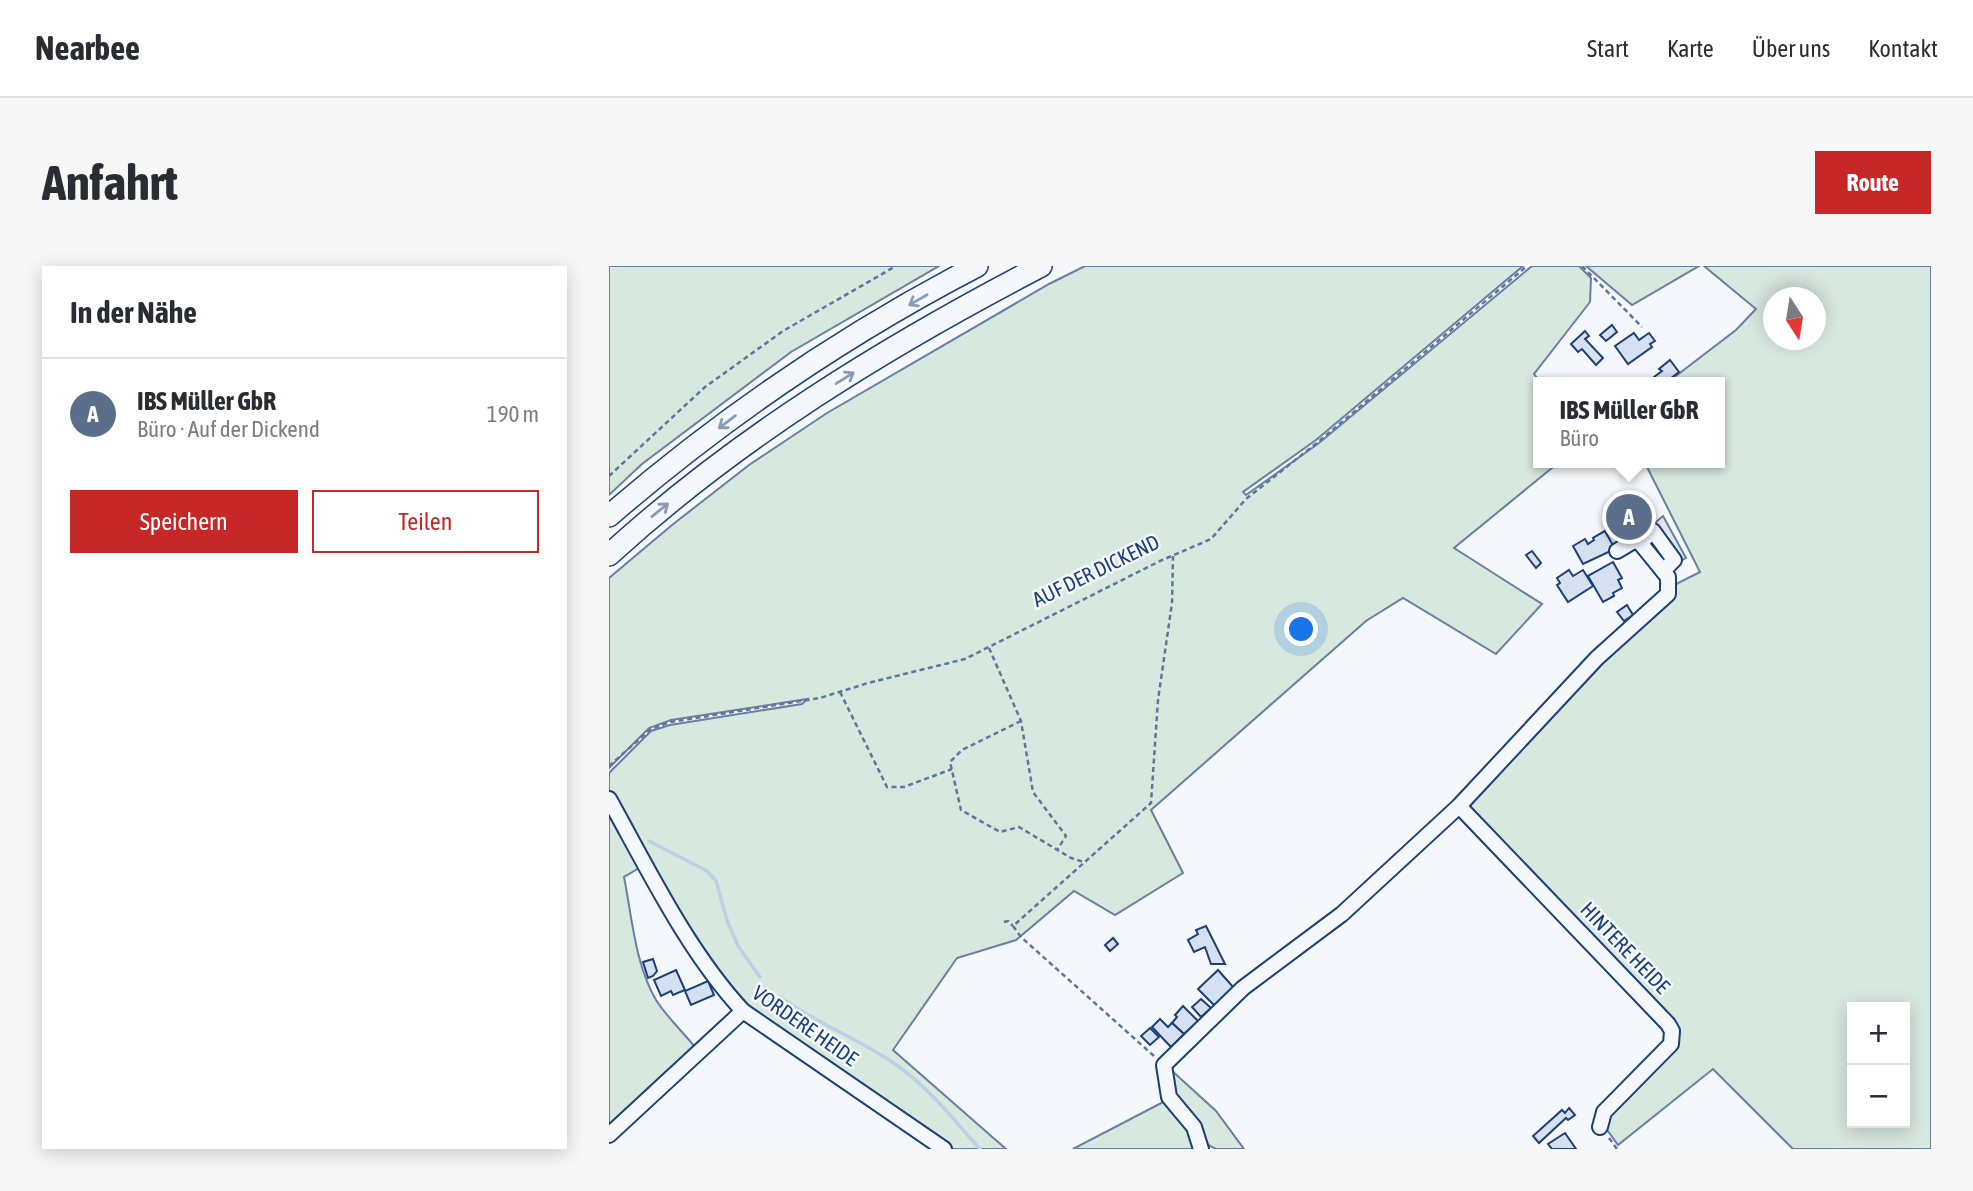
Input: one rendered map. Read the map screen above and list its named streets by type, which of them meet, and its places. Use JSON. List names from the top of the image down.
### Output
{
  "streets": {
    "street": ["HINTERE HEIDE", "VORDERE HEIDE"],
    "path": ["AUF DER DICKEND"]
  },
  "north": "bottom",
  "page": {
    "header": "Nearbee",
    "nav": [
      "Start",
      "Karte",
      "Über uns",
      "Kontakt"
    ],
    "buttons": [
      "Route",
      ["Speichern", "Teilen"]
    ],
    "title": "Anfahrt",
    "heading": "In der Nähe",
    "list": [
      {
        "mark": "A",
        "name": "IBS Müller GbR",
        "note": "Büro · Auf der Dickend",
        "value": "190 m"
      }
    ],
    "popup": ["IBS Müller GbR", "Büro"],
    "pins": "A",
    "map_buttons": ["+", "−"]
  }
}
